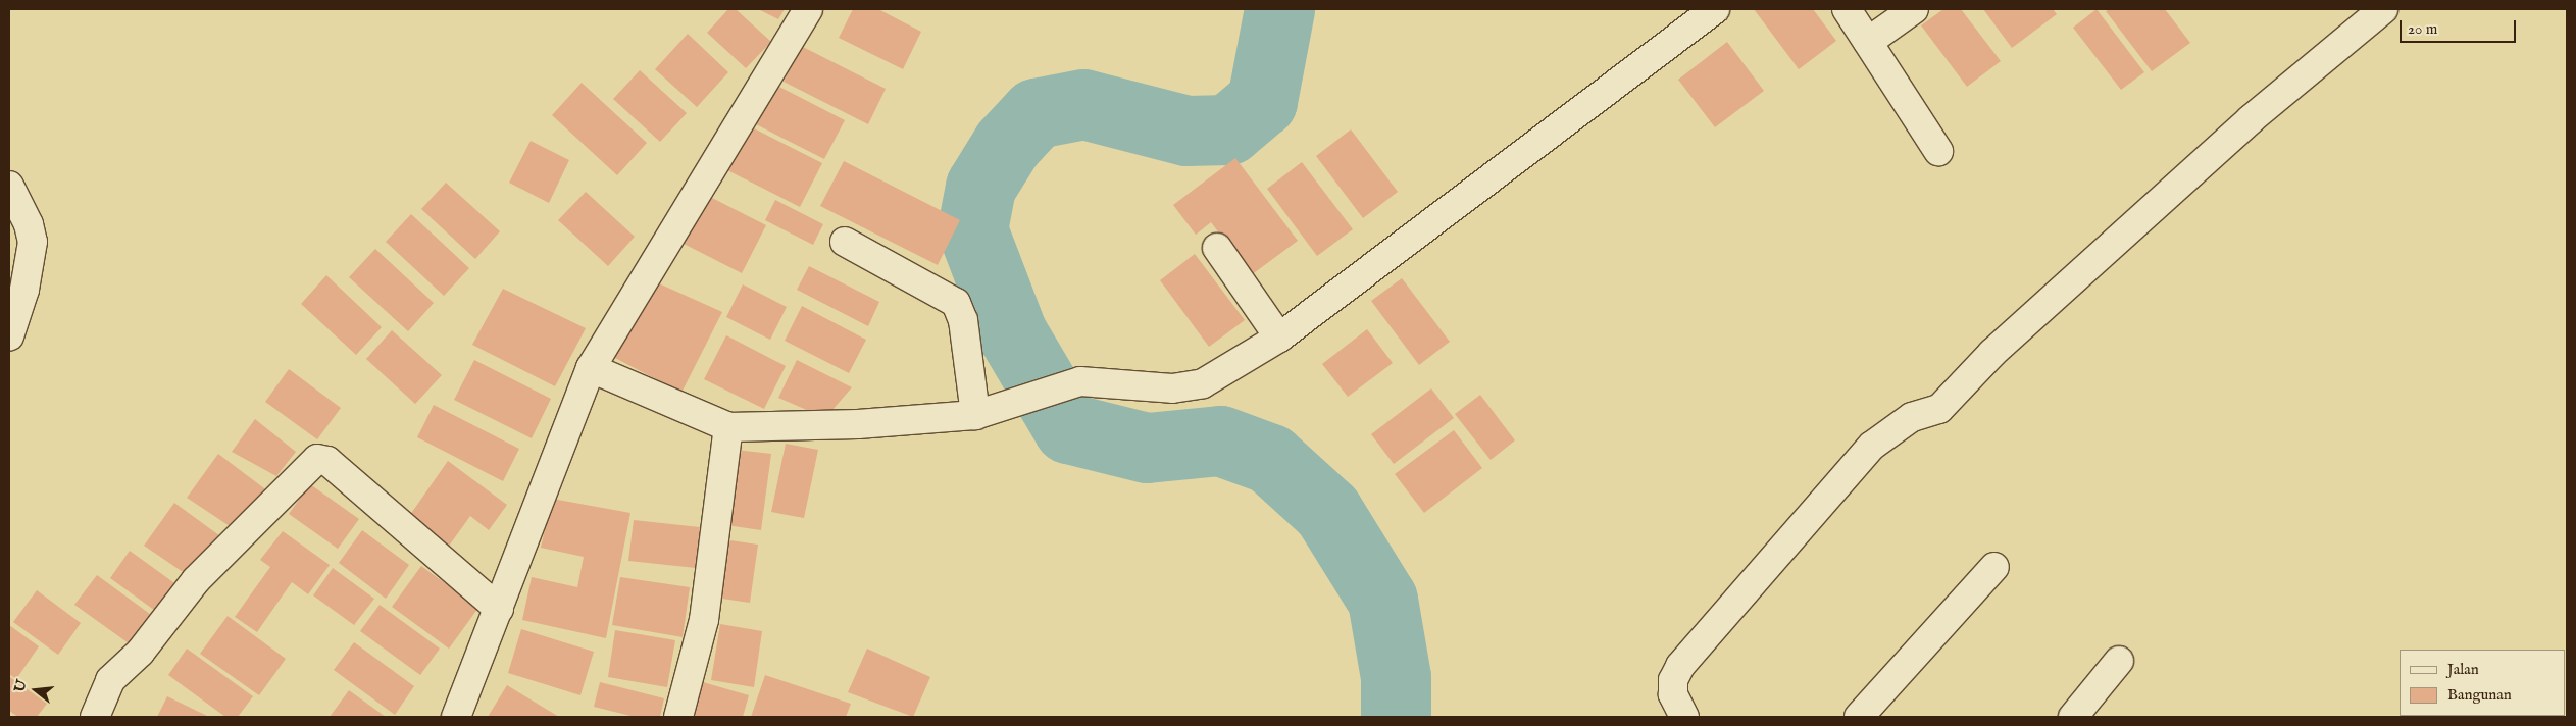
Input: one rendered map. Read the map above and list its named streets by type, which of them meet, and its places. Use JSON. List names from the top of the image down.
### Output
{
  "legend": ["Jalan", "Bangunan"],
  "scale_bar": "20 m",
  "north": "left"
}
